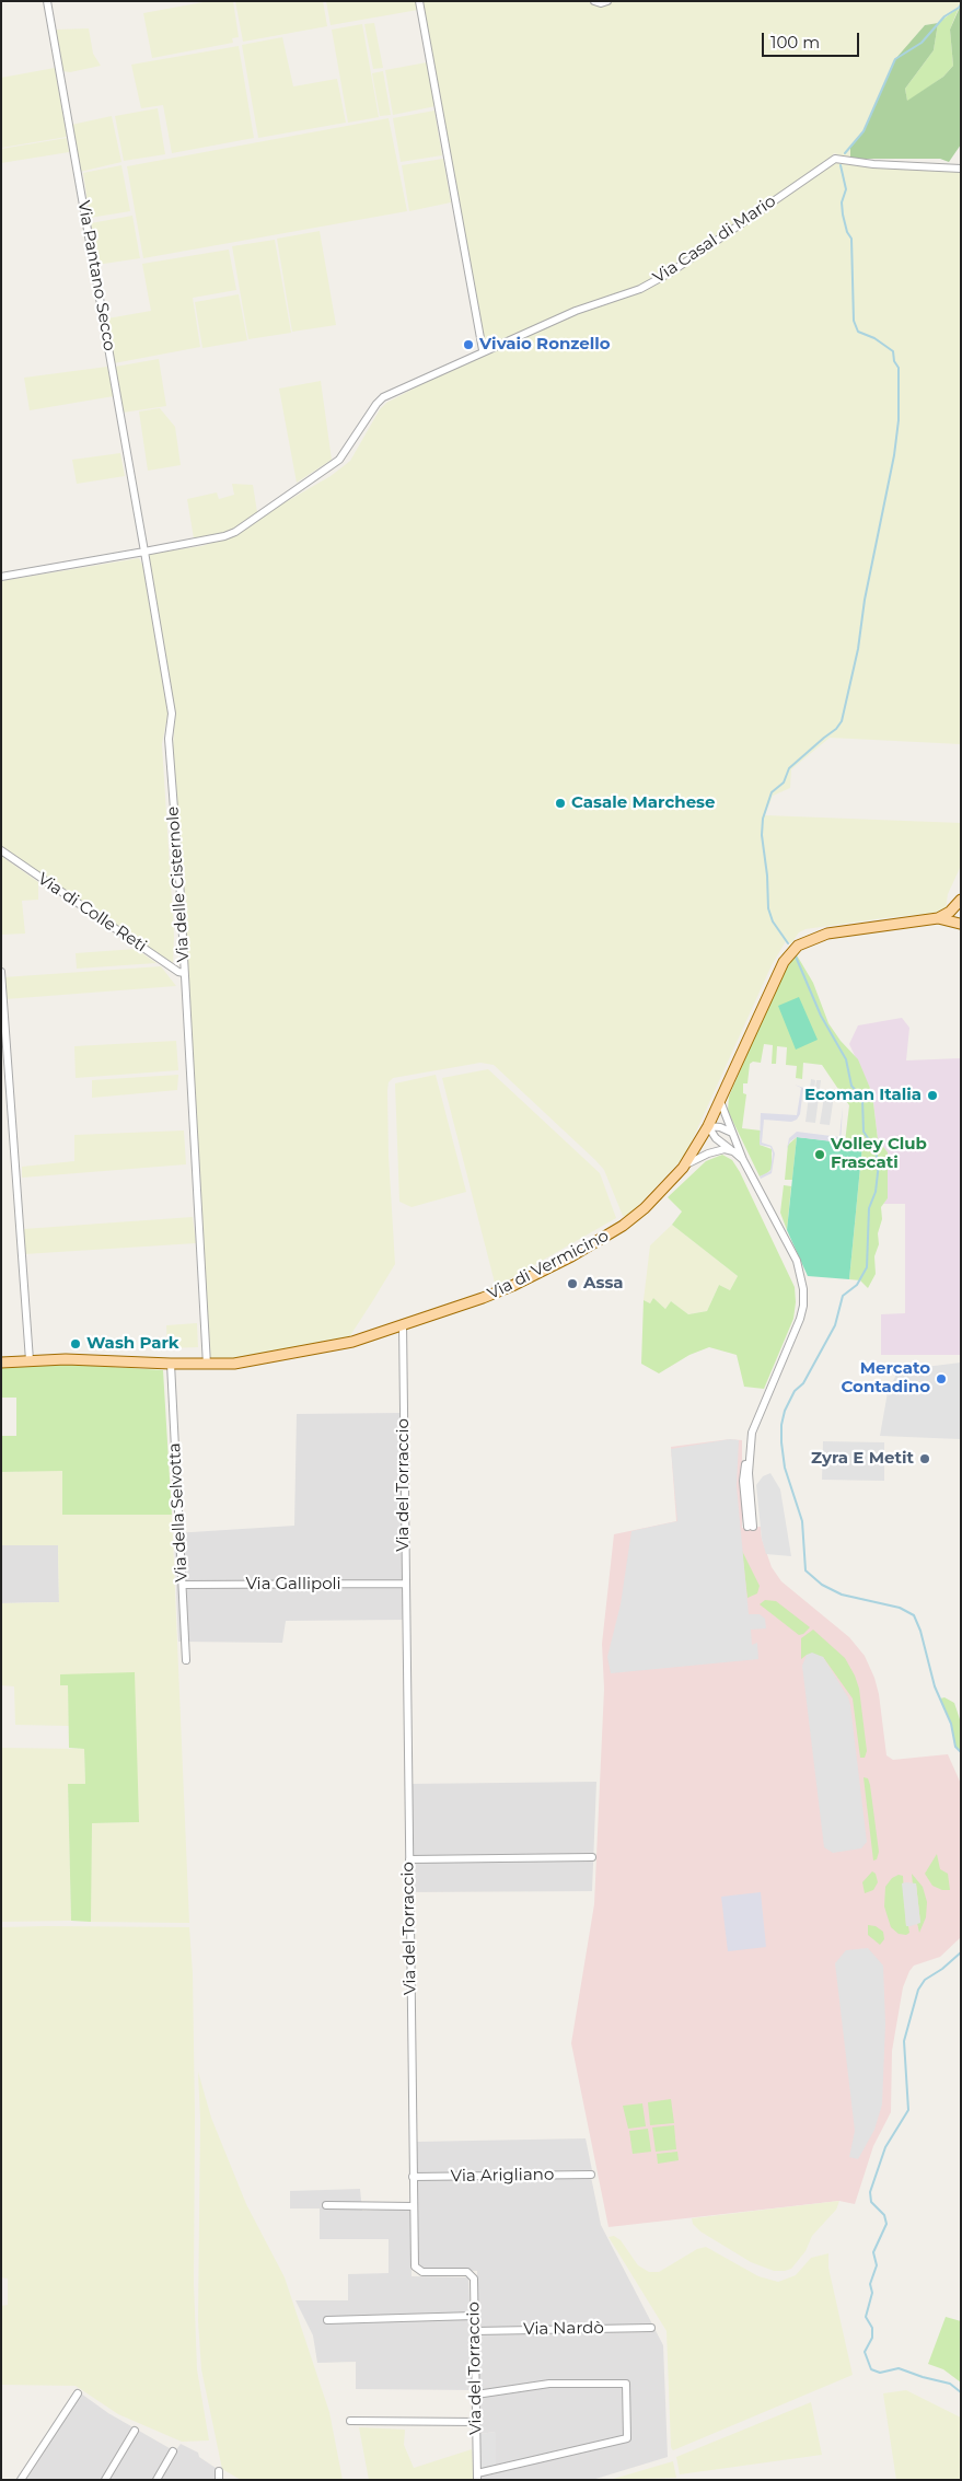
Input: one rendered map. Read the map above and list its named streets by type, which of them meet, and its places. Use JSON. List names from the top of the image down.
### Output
{
  "streets": {
    "main road": ["Via di Vermicino"],
    "street": [
      "Via Casal di Mario",
      "Via Pantano Secco",
      "Via delle Cisternole",
      "Via di Colle Reti",
      "Via del Torraccio",
      "Via della Selvotta",
      "Via Gallipoli",
      "Via Arigliano",
      "Via Nardò"
    ]
  },
  "crossings": [
    ["Via Casal di Mario", "Via Pantano Secco"],
    ["Via Casal di Mario", "Via delle Cisternole"],
    ["Via Pantano Secco", "Via delle Cisternole"],
    ["Via delle Cisternole", "Via di Colle Reti"],
    ["Via delle Cisternole", "Via di Vermicino"],
    ["Via di Vermicino", "Via del Torraccio"],
    ["Via di Vermicino", "Via della Selvotta"],
    ["Via del Torraccio", "Via Gallipoli"],
    ["Via del Torraccio", "Via Arigliano"],
    ["Via del Torraccio", "Via Nardò"],
    ["Via della Selvotta", "Via Gallipoli"]
  ],
  "places": [
    "Vivaio Ronzello",
    "Casale Marchese",
    "Ecoman Italia",
    "Volley Club Frascati",
    "Assa",
    "Wash Park",
    "Mercato Contadino",
    "Zyra E Metit"
  ],
  "scale_bar": "100 m"
}
